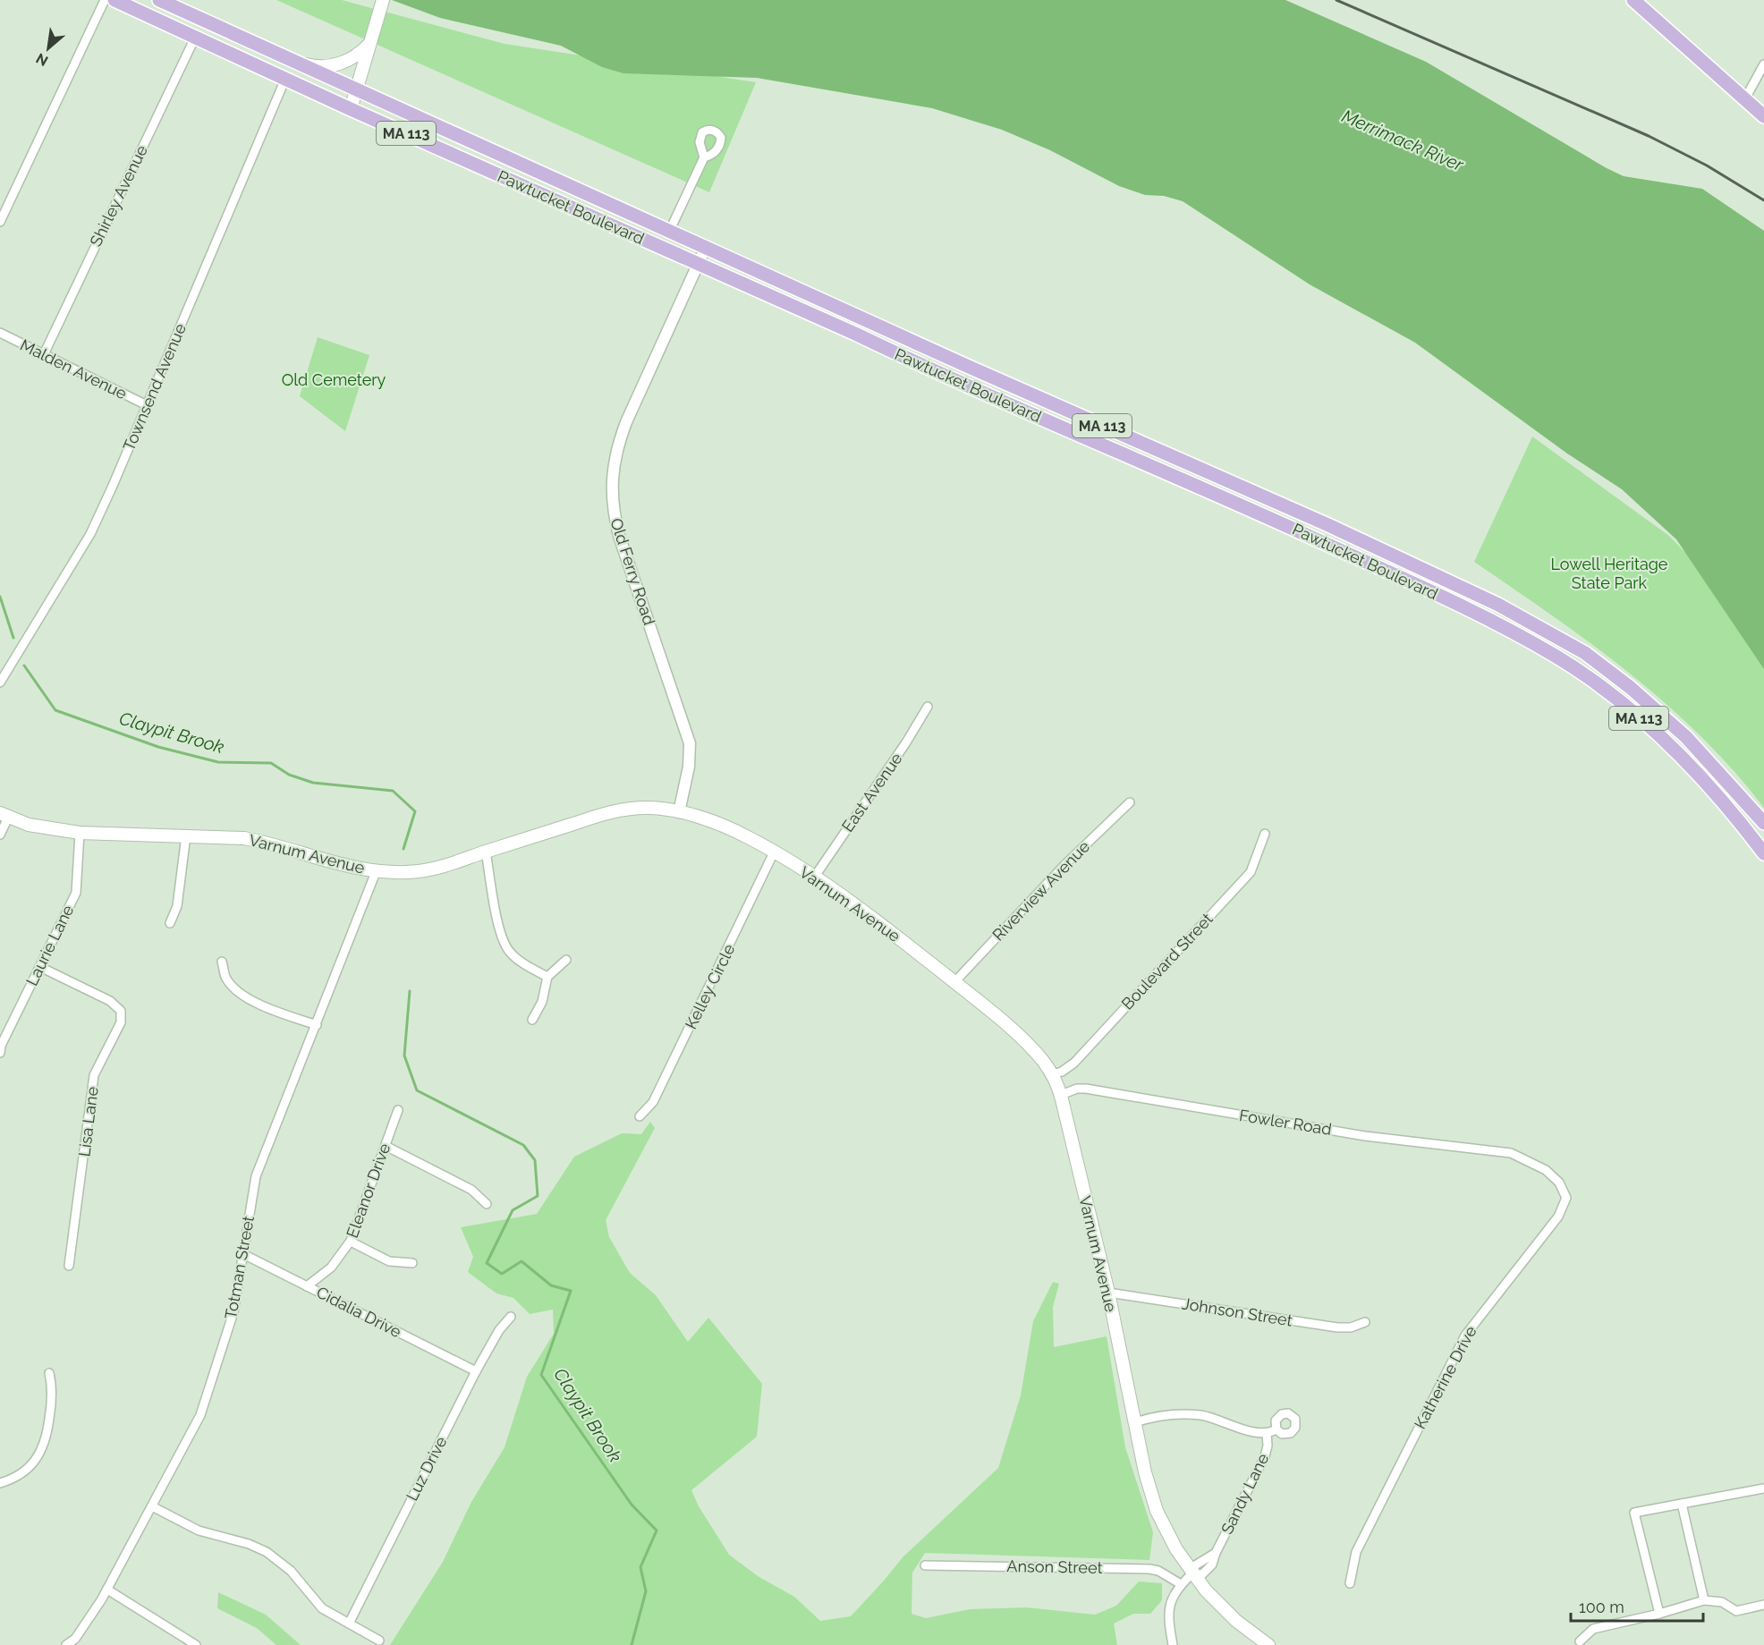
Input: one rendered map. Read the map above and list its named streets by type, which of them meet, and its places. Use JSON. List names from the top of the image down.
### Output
{
  "streets": {
    "main road": ["MA 113", "Pawtucket Boulevard", "Varnum Avenue"],
    "street": [
      "Shirley Avenue",
      "Malden Avenue",
      "Townsend Avenue",
      "Old Ferry Road",
      "East Avenue",
      "Riverview Avenue",
      "Laurie Lane",
      "Boulevard Street",
      "Kelley Circle",
      "Lisa Lane",
      "Fowler Road",
      "Eleanor Drive",
      "Totman Street",
      "Cidalia Drive",
      "Johnson Street",
      "Katherine Drive",
      "Luz Drive",
      "Sandy Lane",
      "Anson Street"
    ]
  },
  "crossings": [
    ["Shirley Avenue", "Pawtucket Boulevard"],
    ["Shirley Avenue", "Malden Avenue"],
    ["Pawtucket Boulevard", "Townsend Avenue"],
    ["Pawtucket Boulevard", "Old Ferry Road"],
    ["Malden Avenue", "Townsend Avenue"],
    ["Old Ferry Road", "Varnum Avenue"],
    ["East Avenue", "Varnum Avenue"],
    ["Varnum Avenue", "Riverview Avenue"],
    ["Varnum Avenue", "Laurie Lane"],
    ["Varnum Avenue", "Boulevard Street"],
    ["Varnum Avenue", "Kelley Circle"],
    ["Varnum Avenue", "Fowler Road"],
    ["Varnum Avenue", "Totman Street"],
    ["Varnum Avenue", "Johnson Street"],
    ["Varnum Avenue", "Sandy Lane"],
    ["Laurie Lane", "Lisa Lane"],
    ["Fowler Road", "Katherine Drive"],
    ["Eleanor Drive", "Cidalia Drive"],
    ["Totman Street", "Cidalia Drive"],
    ["Cidalia Drive", "Luz Drive"],
    ["Sandy Lane", "Anson Street"]
  ],
  "water": ["Merrimack River", "Claypit Brook"],
  "parks": ["Old Cemetery", "Lowell Heritage State Park"],
  "scale_bar": "100 m",
  "north": "bottom left"
}
